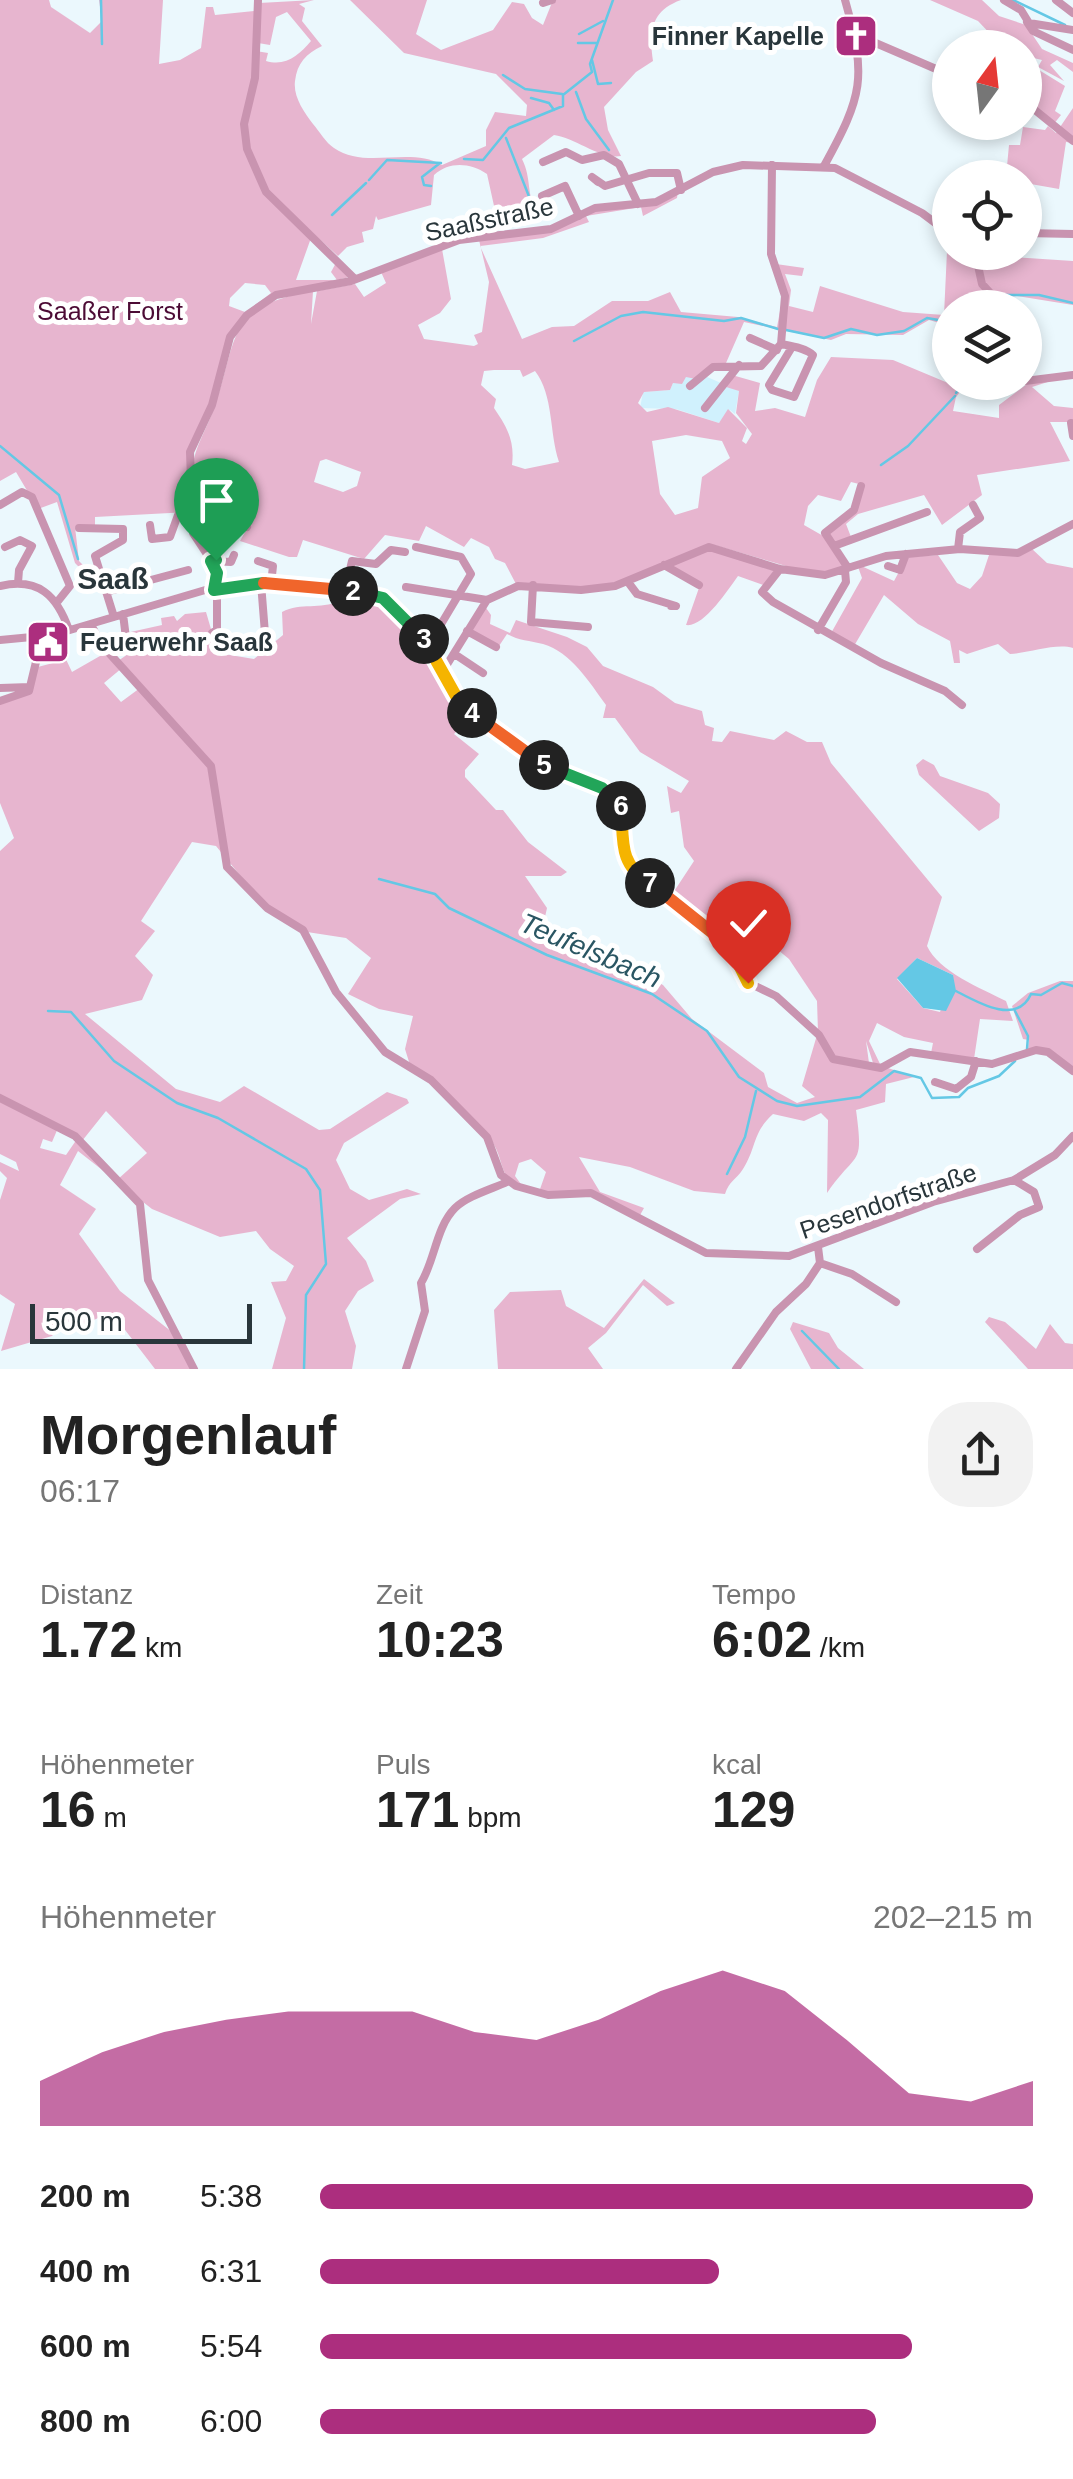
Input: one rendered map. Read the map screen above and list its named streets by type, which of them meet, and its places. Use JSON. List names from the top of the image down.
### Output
{
  "streets": {
    "street": ["Saaßstraße", "Pesendorfstraße"]
  },
  "districts": ["Saaß"],
  "water": ["Teufelsbach"],
  "parks": ["Saaßer Forst"],
  "places": {
    "church": ["Finner Kapelle"],
    "public building": ["Feuerwehr Saaß"]
  },
  "scale_bar": "500 m",
  "north": "top",
  "page": {
    "pins": [
      "2",
      "3",
      "4",
      "5",
      "6",
      "7"
    ],
    "scale": "500 m",
    "heading": ["Morgenlauf", "06:17"],
    "stats": [
      ["Distanz", "1.72 km"],
      ["Zeit", "10:23"],
      ["Tempo", "6:02 /km"],
      ["Höhenmeter", "16 m"],
      ["Puls", "171 bpm"],
      ["kcal", "129"]
    ],
    "chart": ["Höhenmeter", "202–215 m"],
    "list": [
      {
        "name": "200 m",
        "note": "5:38"
      },
      {
        "name": "400 m",
        "note": "6:31"
      },
      {
        "name": "600 m",
        "note": "5:54"
      },
      {
        "name": "800 m",
        "note": "6:00"
      }
    ]
  }
}
